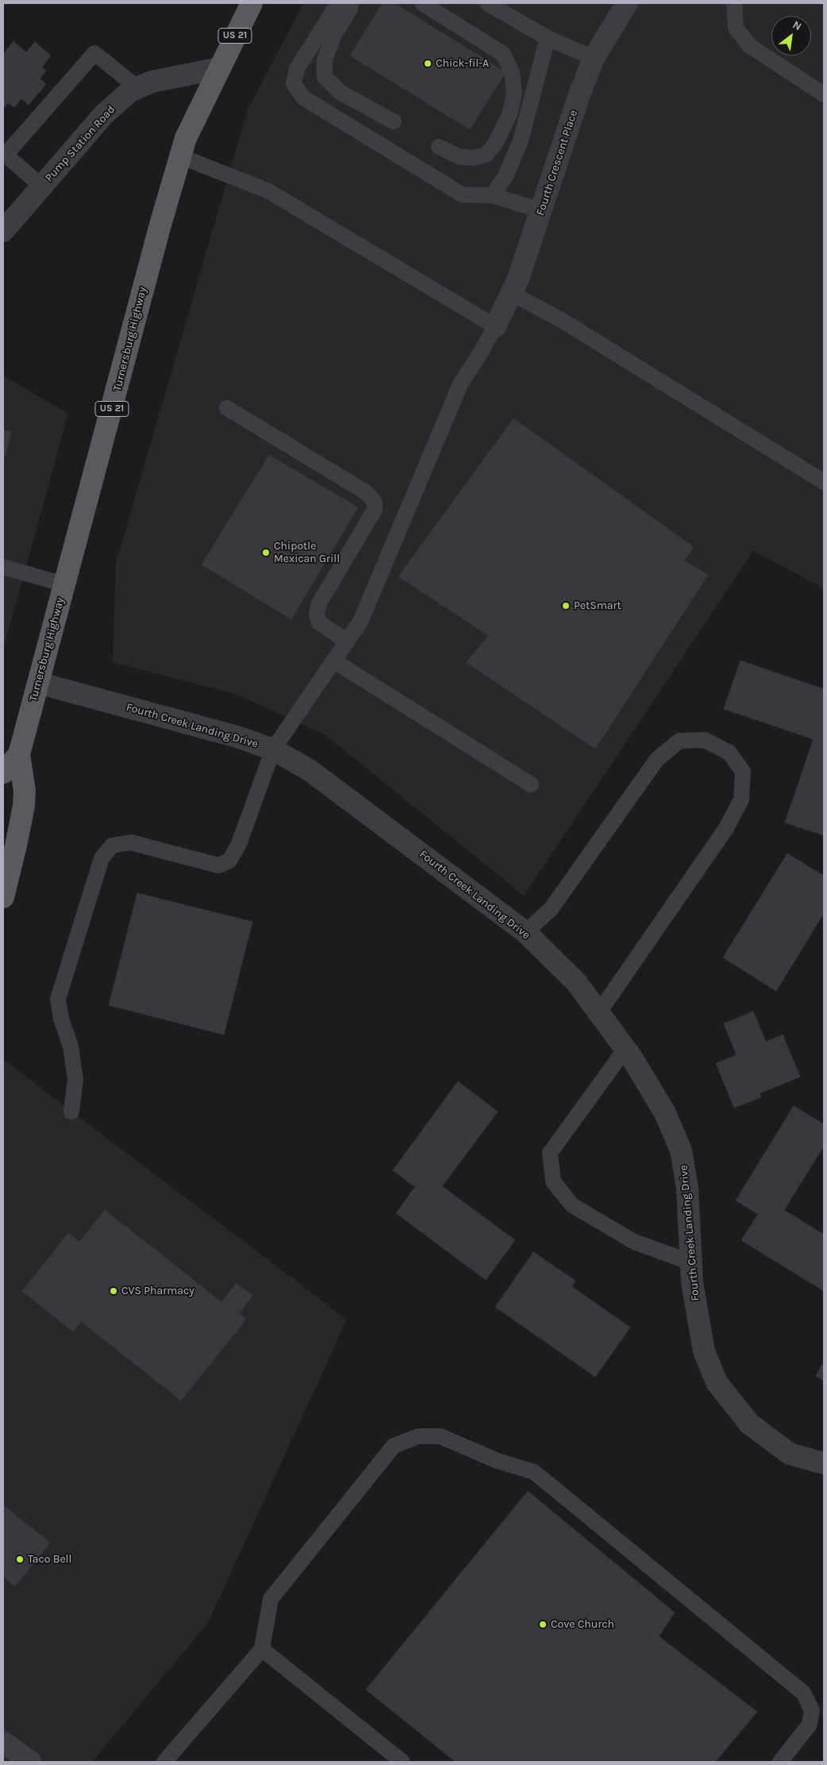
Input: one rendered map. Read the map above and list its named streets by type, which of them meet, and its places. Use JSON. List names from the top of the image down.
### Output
{
  "streets": {
    "main road": ["US 21", "Turnersburg Highway"],
    "street": ["Pump Station Road", "Fourth Crescent Place", "Fourth Creek Landing Drive"]
  },
  "crossings": [
    ["Pump Station Road", "Turnersburg Highway"],
    ["Turnersburg Highway", "Fourth Creek Landing Drive"]
  ],
  "places": [
    "Chick-fil-A",
    "Chipotle Mexican Grill",
    "PetSmart",
    "CVS Pharmacy",
    "Taco Bell",
    "Cove Church"
  ],
  "north": "top right"
}
